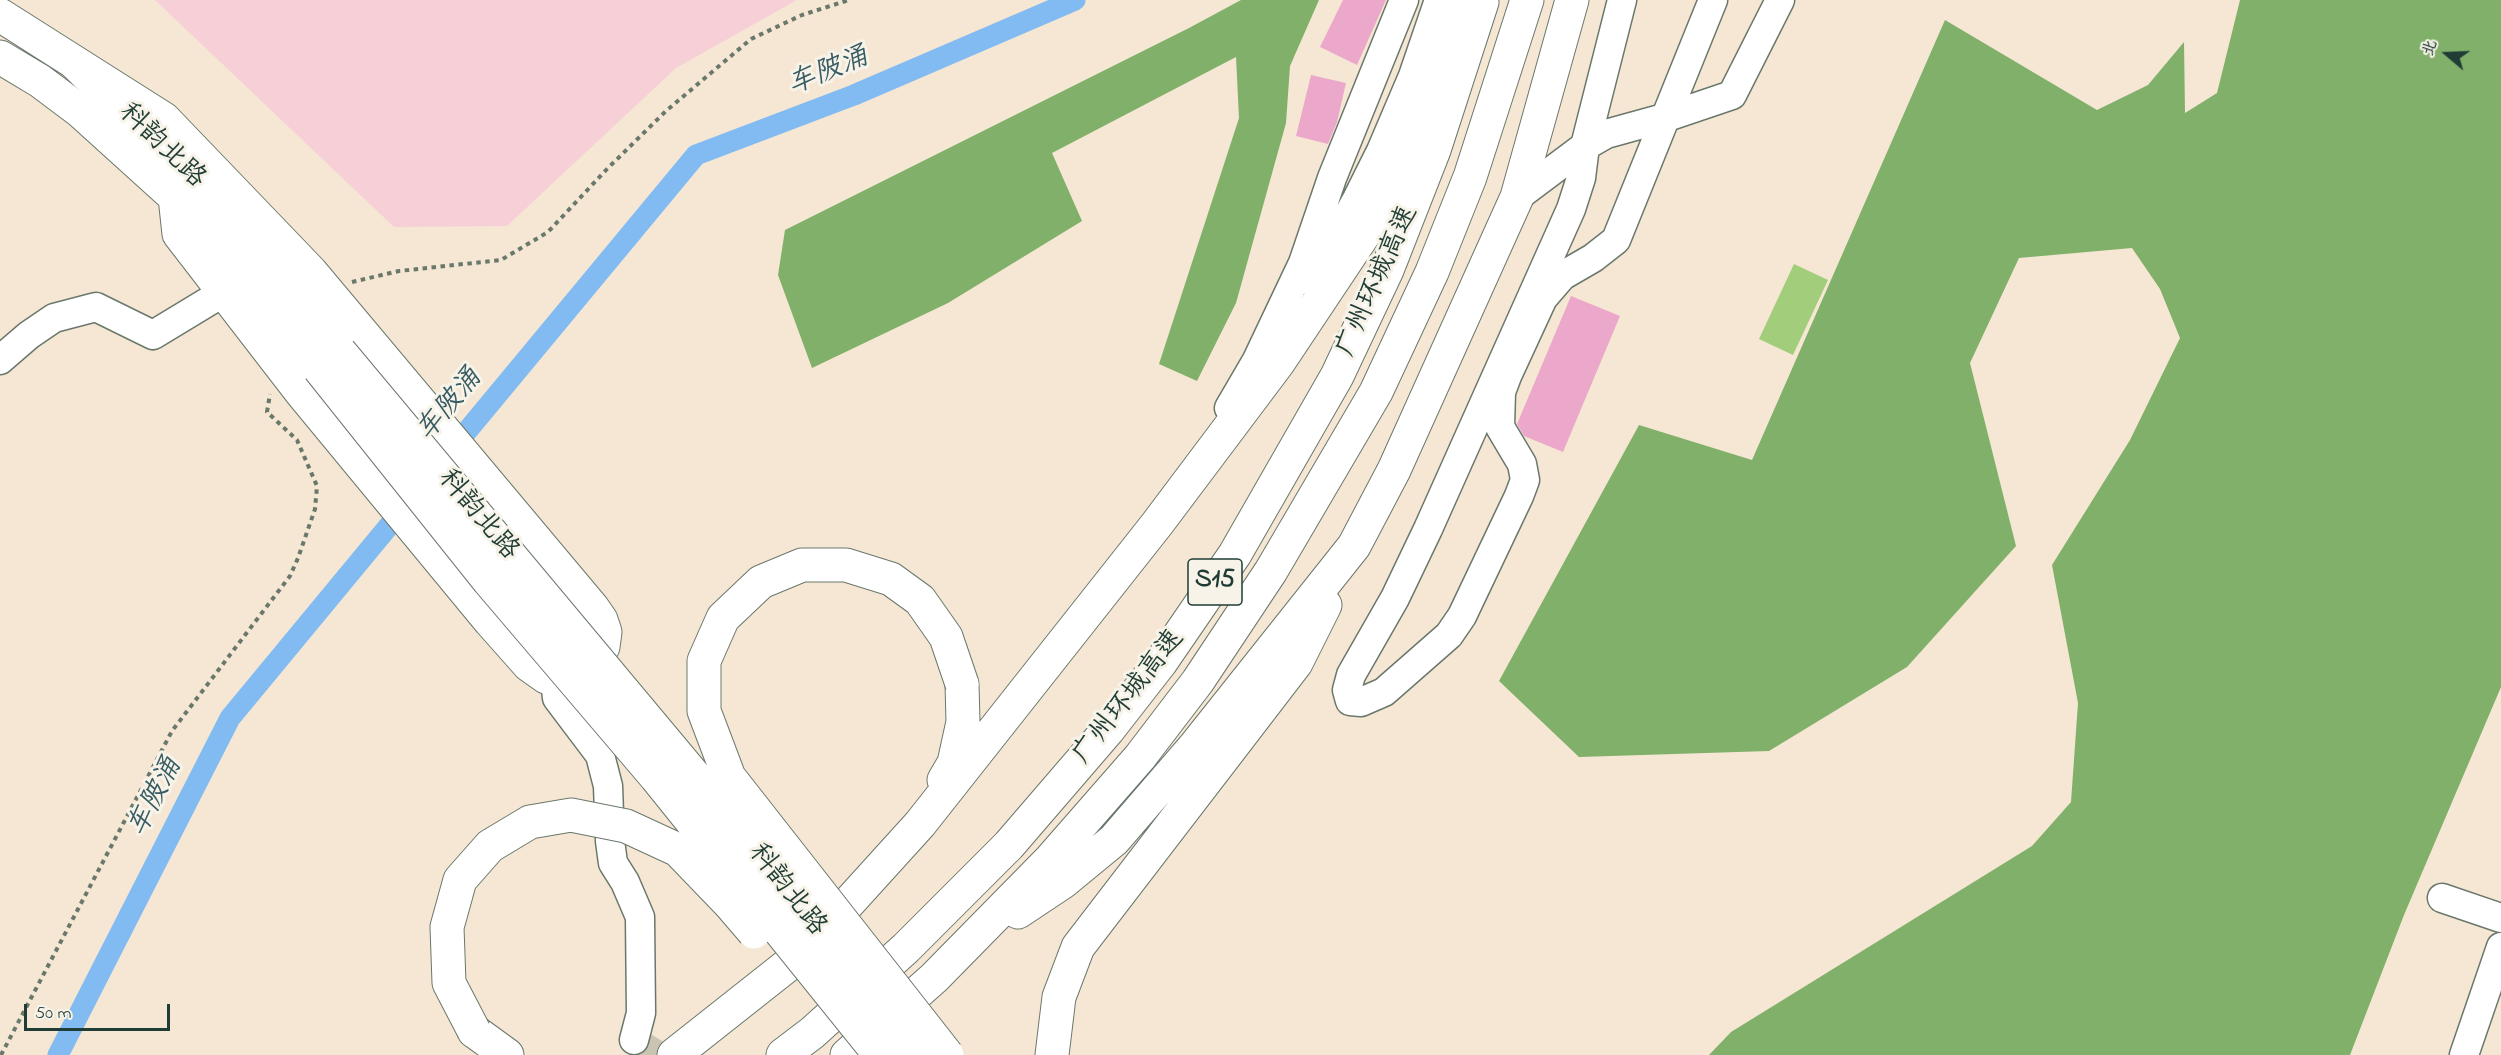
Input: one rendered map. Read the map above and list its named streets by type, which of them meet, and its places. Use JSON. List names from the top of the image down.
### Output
{
  "streets": {
    "main road": ["科韵北路", "广州环城高速", "S15"]
  },
  "water": ["车陂涌"],
  "scale_bar": "50 m",
  "north": "left"
}
